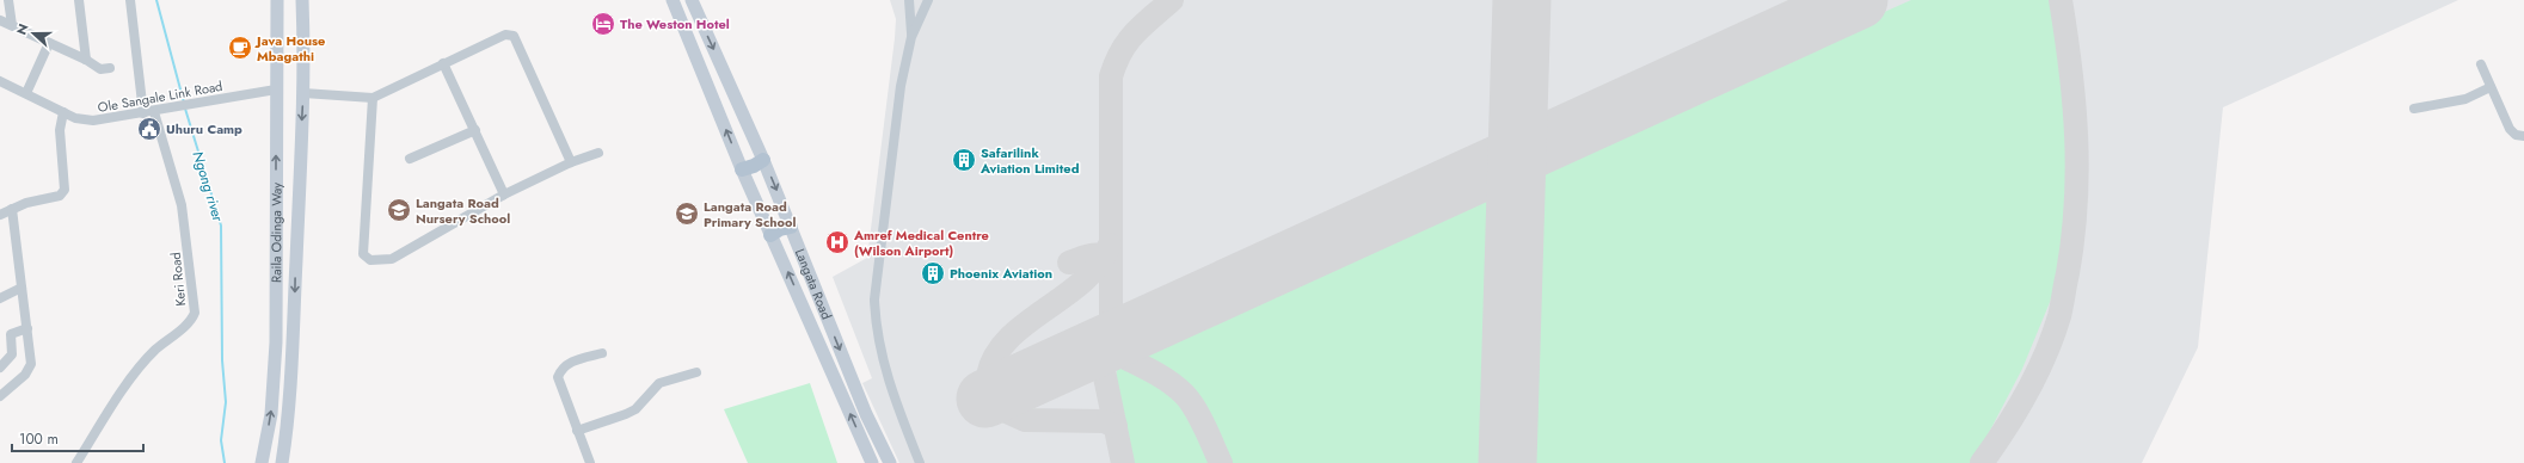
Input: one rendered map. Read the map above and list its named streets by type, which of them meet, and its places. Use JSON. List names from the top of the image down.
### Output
{
  "streets": {
    "main road": ["Raila Odinga Way", "Langata Road"],
    "street": ["Ole Sangale Link Road", "Keri Road"]
  },
  "crossings": [
    ["Ole Sangale Link Road", "Raila Odinga Way"],
    ["Ole Sangale Link Road", "Keri Road"]
  ],
  "water": ["Ngong river"],
  "places": {
    "hotel": ["The Weston Hotel"],
    "cafe": ["Java House Mbagathi"],
    "public building": ["Uhuru Camp"],
    "building": ["Safarilink Aviation Limited", "Phoenix Aviation"],
    "school or university": ["Langata Road Nursery School", "Langata Road Primary School"],
    "hospital": ["Amref Medical Centre (Wilson Airport)"]
  },
  "scale_bar": "100 m",
  "north": "left"
}
